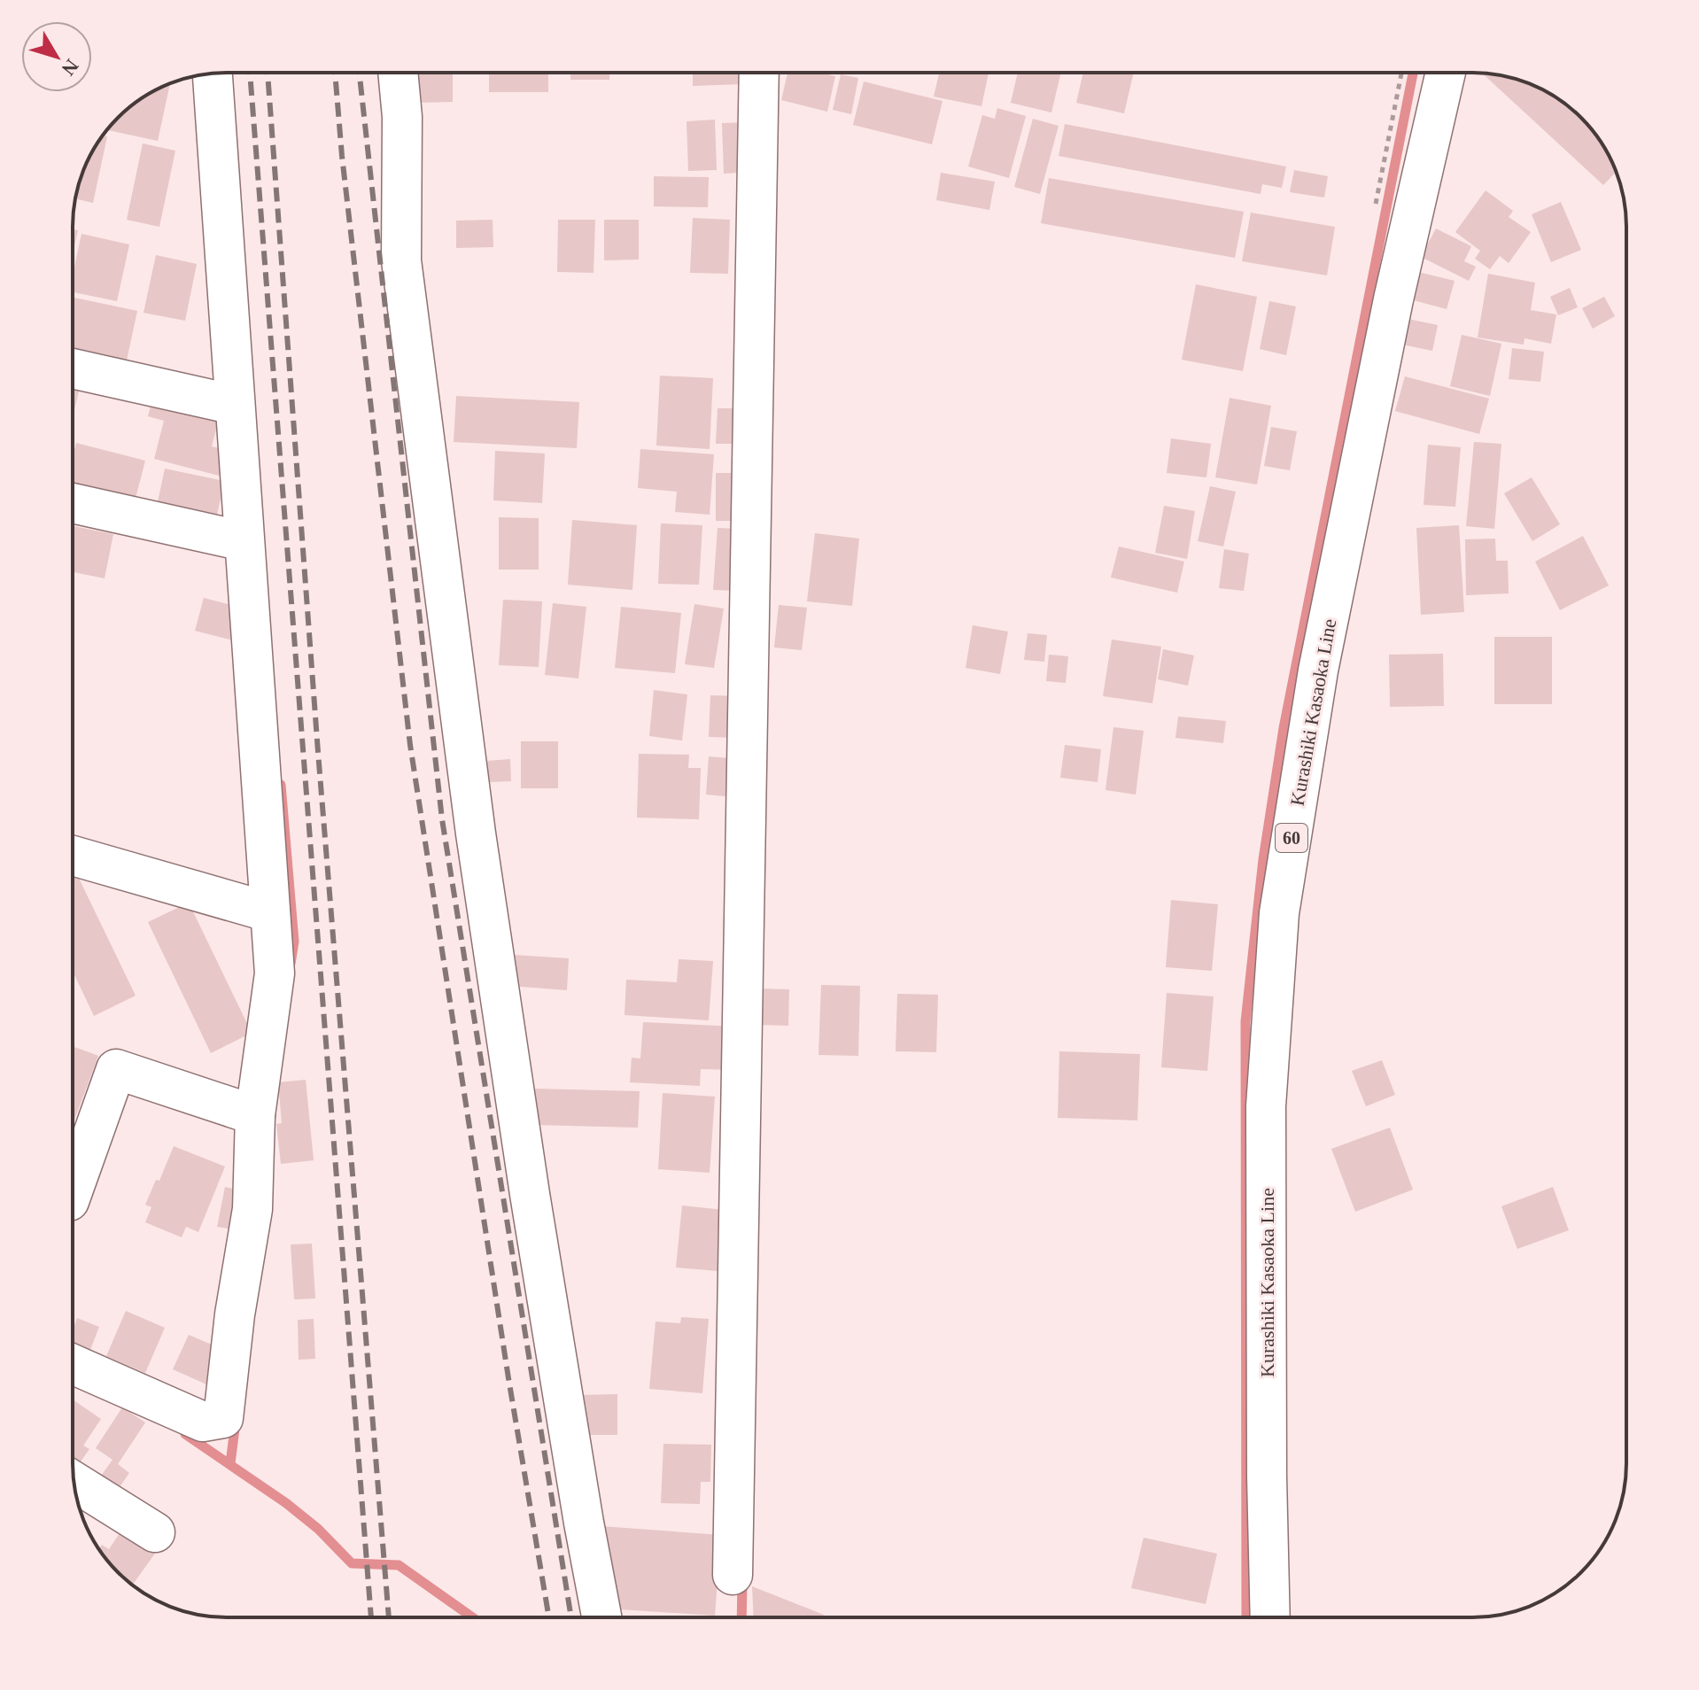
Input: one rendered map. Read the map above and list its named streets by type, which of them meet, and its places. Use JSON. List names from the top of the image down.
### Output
{
  "streets": {
    "street": ["Kurashiki Kasaoka Line", "60"]
  },
  "north": "bottom right"
}
